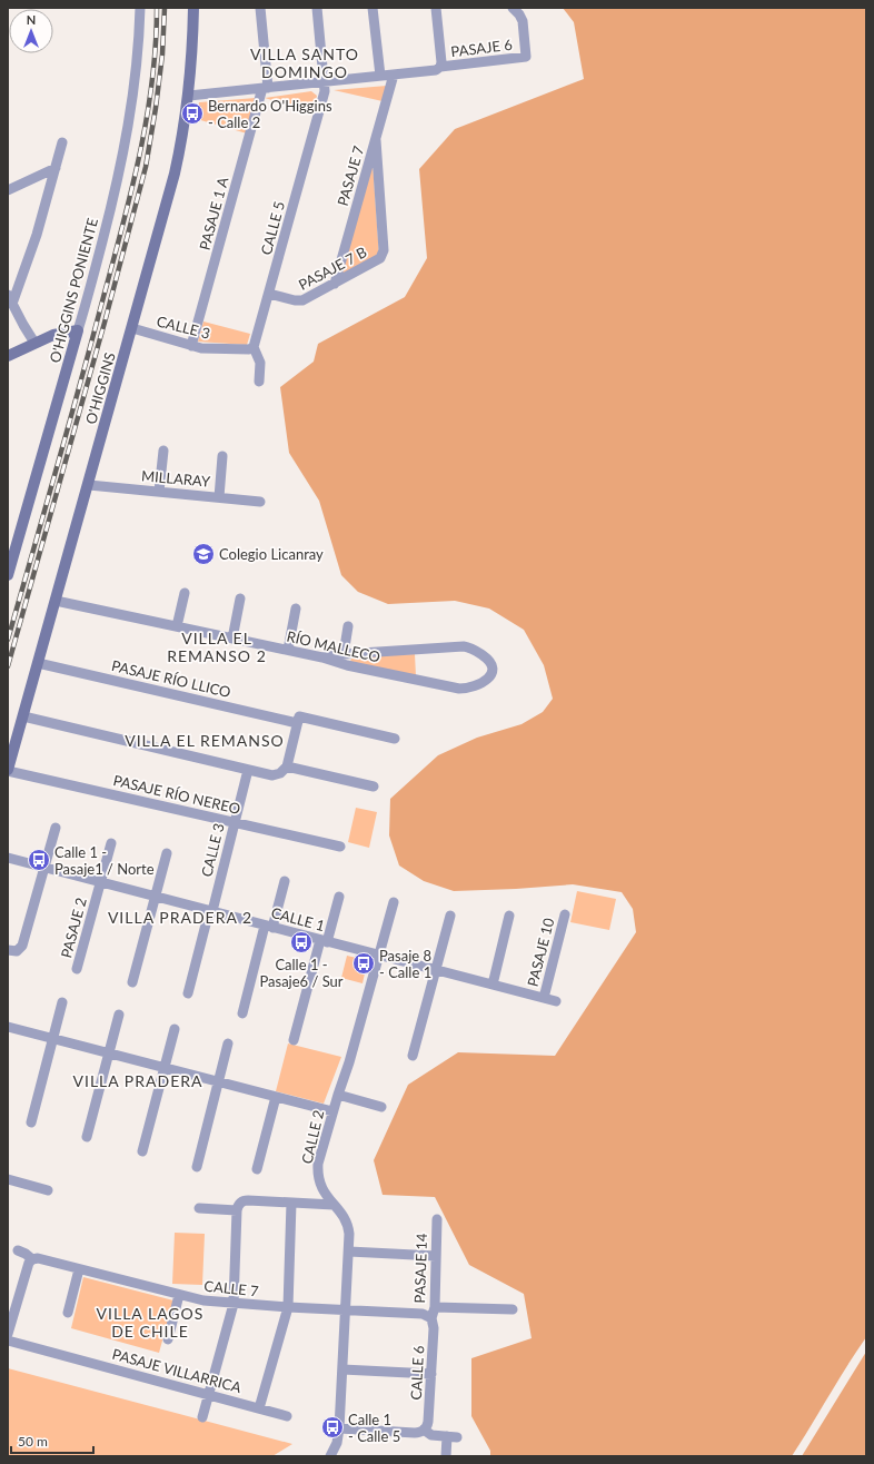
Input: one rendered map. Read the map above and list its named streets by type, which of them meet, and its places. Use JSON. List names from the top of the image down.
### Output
{
  "streets": {
    "street": [
      "PASAJE 6",
      "PASAJE 7",
      "PASAJE 1 A",
      "CALLE 5",
      "PASAJE 7 B",
      "O'HIGGINS PONIENTE",
      "CALLE 3",
      "O'HIGGINS",
      "MILLARAY",
      "RÍO MALLECO",
      "PASAJE RÍO LLICO",
      "PASAJE RÍO NEREO",
      "CALLE 1",
      "PASAJE 2",
      "PASAJE 10",
      "CALLE 2",
      "PASAJE 14",
      "CALLE 7",
      "PASAJE VILLARRICA",
      "CALLE 6"
    ]
  },
  "crossings": [
    ["PASAJE 7", "PASAJE 7 B"],
    ["PASAJE 1 A", "CALLE 3"],
    ["CALLE 5", "PASAJE 7 B"],
    ["CALLE 5", "CALLE 3"],
    ["CALLE 3", "O'HIGGINS"],
    ["CALLE 3", "PASAJE RÍO NEREO"],
    ["CALLE 3", "CALLE 1"],
    ["O'HIGGINS", "MILLARAY"],
    ["O'HIGGINS", "RÍO MALLECO"],
    ["O'HIGGINS", "PASAJE RÍO LLICO"],
    ["O'HIGGINS", "PASAJE RÍO NEREO"],
    ["CALLE 1", "PASAJE 2"],
    ["CALLE 1", "PASAJE 10"],
    ["CALLE 1", "CALLE 2"],
    ["CALLE 2", "CALLE 7"],
    ["PASAJE 14", "CALLE 7"],
    ["PASAJE 14", "CALLE 6"],
    ["CALLE 7", "CALLE 6"]
  ],
  "districts": [
    "VILLA SANTO DOMINGO",
    "VILLA EL REMANSO 2",
    "VILLA EL REMANSO",
    "VILLA PRADERA 2",
    "VILLA PRADERA",
    "VILLA LAGOS DE CHILE"
  ],
  "places": {
    "bus stop": [
      "Bernardo O'Higgins - Calle 2",
      "Calle 1 - Pasaje1 / Norte",
      "Calle 1 - Pasaje6 / Sur",
      "Pasaje 8 - Calle 1",
      "Calle 1 - Calle 5"
    ],
    "school or university": ["Colegio Licanray"]
  },
  "scale_bar": "50 m",
  "north": "top"
}
